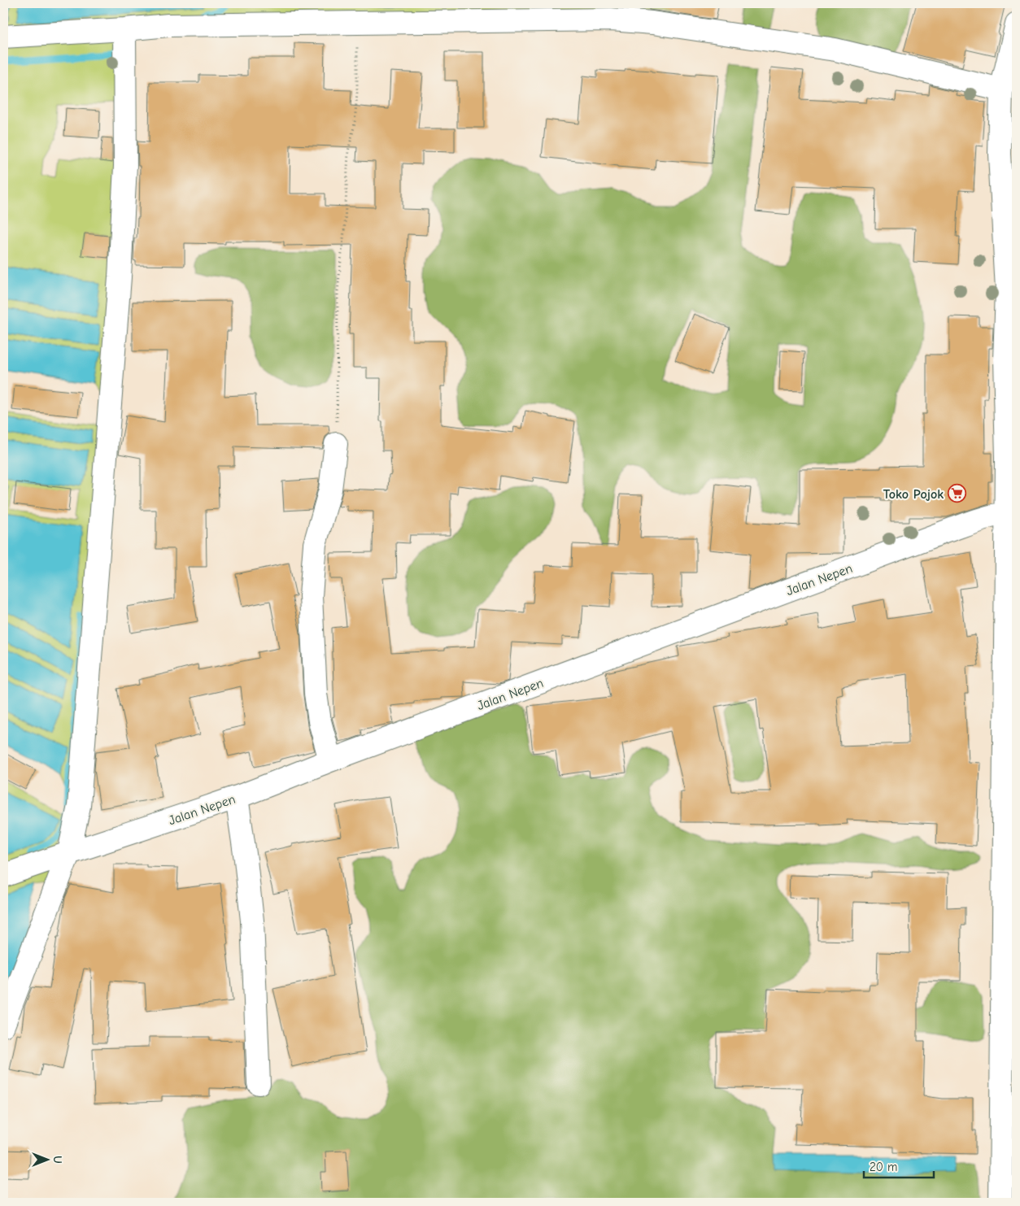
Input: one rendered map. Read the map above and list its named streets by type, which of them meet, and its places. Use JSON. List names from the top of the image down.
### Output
{
  "streets": {
    "street": ["Jalan Nepen"]
  },
  "places": {
    "supermarket": ["Toko Pojok"]
  },
  "scale_bar": "20 m",
  "north": "right"
}
